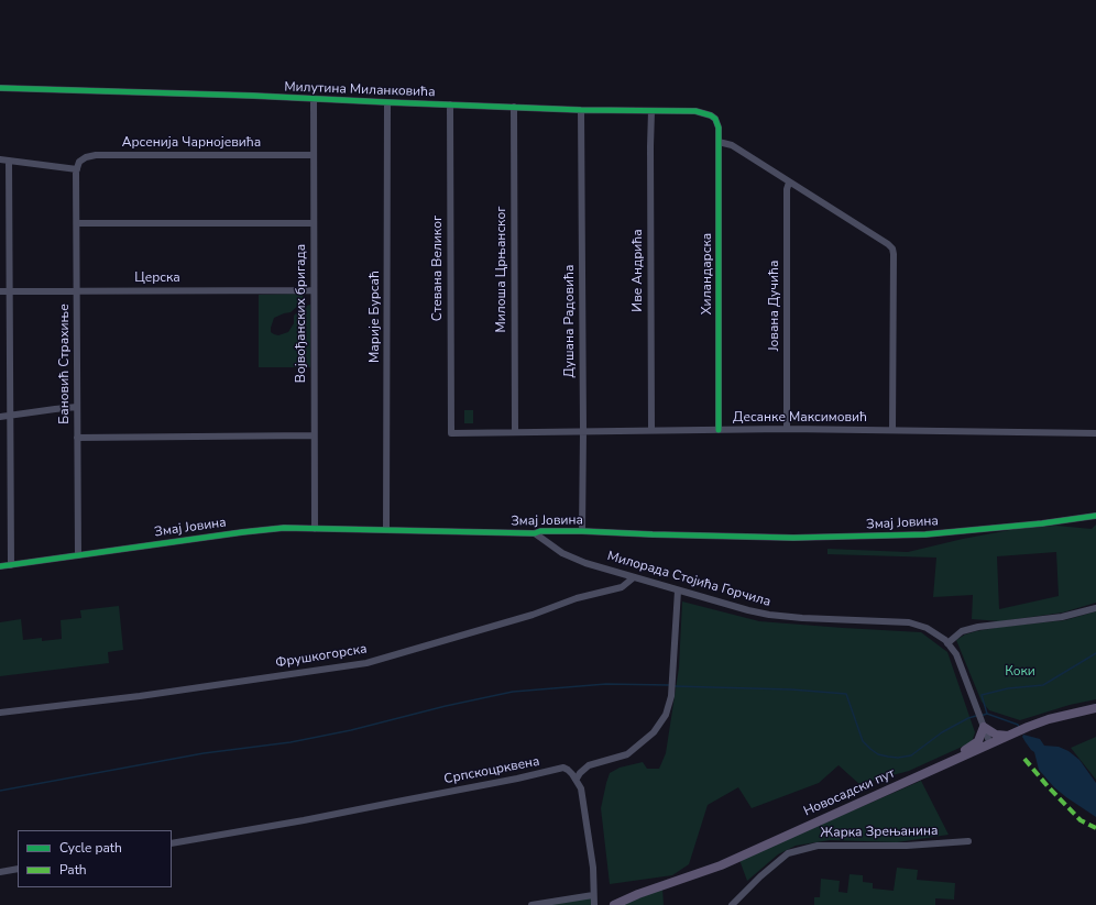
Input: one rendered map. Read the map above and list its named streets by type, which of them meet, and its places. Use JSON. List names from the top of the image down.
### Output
{
  "streets": {
    "main road": ["Новосадски пут"],
    "street": [
      "Милутина Миланковића",
      "Арсенија Чарнојевића",
      "Стевана Великог",
      "Милоша Црњанског",
      "Иве Андрића",
      "Хиландарска",
      "Церска",
      "Јована Дучића",
      "Војвођанских бригада",
      "Марије Бурсаћ",
      "Душана Радовића",
      "Бановић Страхиње",
      "Десанке Максимовић",
      "Змај Јовина",
      "Милорада Стојића Горчила",
      "Фрушкогорска",
      "Српскоцрквена",
      "Жарка Зрењанина"
    ]
  },
  "crossings": [
    ["Милутина Миланковића", "Стевана Великог"],
    ["Милутина Миланковића", "Милоша Црњанског"],
    ["Милутина Миланковића", "Иве Андрића"],
    ["Милутина Миланковића", "Хиландарска"],
    ["Милутина Миланковића", "Војвођанских бригада"],
    ["Милутина Миланковића", "Марије Бурсаћ"],
    ["Милутина Миланковића", "Душана Радовића"],
    ["Арсенија Чарнојевића", "Војвођанских бригада"],
    ["Арсенија Чарнојевића", "Бановић Страхиње"],
    ["Стевана Великог", "Десанке Максимовић"],
    ["Милоша Црњанског", "Десанке Максимовић"],
    ["Иве Андрића", "Десанке Максимовић"],
    ["Хиландарска", "Десанке Максимовић"],
    ["Церска", "Војвођанских бригада"],
    ["Церска", "Бановић Страхиње"],
    ["Јована Дучића", "Десанке Максимовић"],
    ["Војвођанских бригада", "Змај Јовина"],
    ["Марије Бурсаћ", "Змај Јовина"],
    ["Душана Радовића", "Десанке Максимовић"],
    ["Душана Радовића", "Змај Јовина"],
    ["Бановић Страхиње", "Змај Јовина"],
    ["Змај Јовина", "Милорада Стојића Горчила"],
    ["Милорада Стојића Горчила", "Фрушкогорска"],
    ["Милорада Стојића Горчила", "Новосадски пут"]
  ],
  "parks": ["Коки"],
  "legend": ["Cycle path", "Path"]
}
